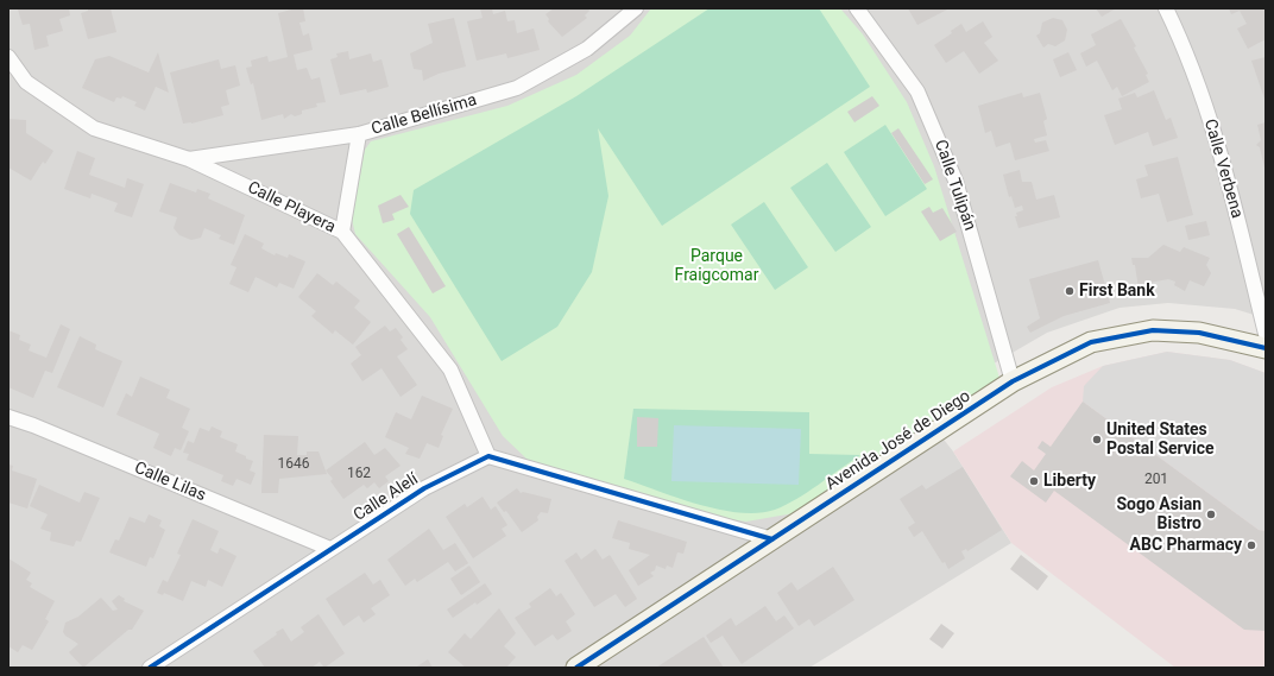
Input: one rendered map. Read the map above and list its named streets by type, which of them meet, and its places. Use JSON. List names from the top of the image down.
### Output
{
  "streets": {
    "street": [
      "Calle Bellísima",
      "Calle Verbena",
      "Calle Tulipán",
      "Calle Playera",
      "Avenida José de Diego",
      "Calle Lilas",
      "Calle Alelí"
    ]
  },
  "crossings": [
    ["Calle Bellísima", "Calle Playera"],
    ["Calle Tulipán", "Avenida José de Diego"],
    ["Calle Playera", "Calle Alelí"],
    ["Calle Lilas", "Calle Alelí"]
  ],
  "parks": ["Parque Fraigcomar"],
  "places": [
    "First Bank",
    "United States Postal Service",
    "Liberty",
    "Sogo Asian Bistro",
    "ABC Pharmacy"
  ],
  "house_numbers": ["1646", "162", "201"]
}
